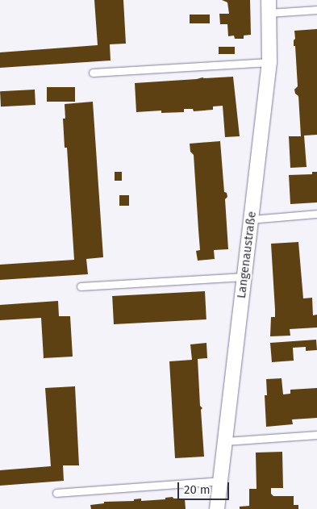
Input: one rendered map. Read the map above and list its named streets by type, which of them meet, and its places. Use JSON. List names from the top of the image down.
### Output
{
  "streets": {
    "street": ["Langenaustraße"]
  },
  "scale_bar": "20 m"
}
